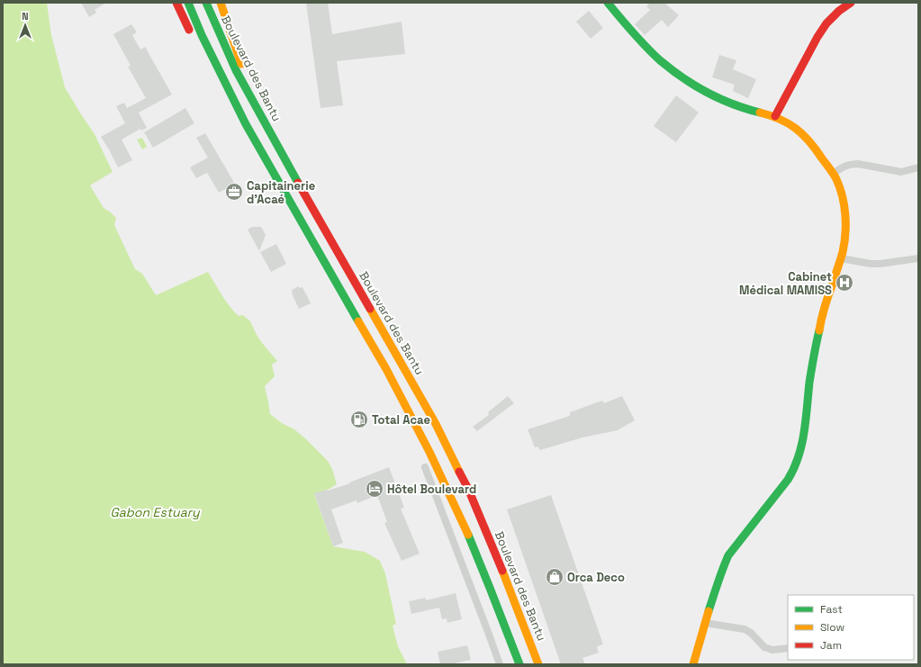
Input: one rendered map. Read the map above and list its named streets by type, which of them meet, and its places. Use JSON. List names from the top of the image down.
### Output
{
  "streets": {
    "main road": ["Boulevard des Bantu"]
  },
  "water": ["Gabon Estuary"],
  "places": {
    "office": ["Capitainerie d'Acaé"],
    "hospital": ["Cabinet Médical MAMISS"],
    "fuel station": ["Total Acae"],
    "hotel": ["Hôtel Boulevard"],
    "shop": ["Orca Deco"]
  },
  "legend": ["Fast", "Slow", "Jam"],
  "north": "top"
}
